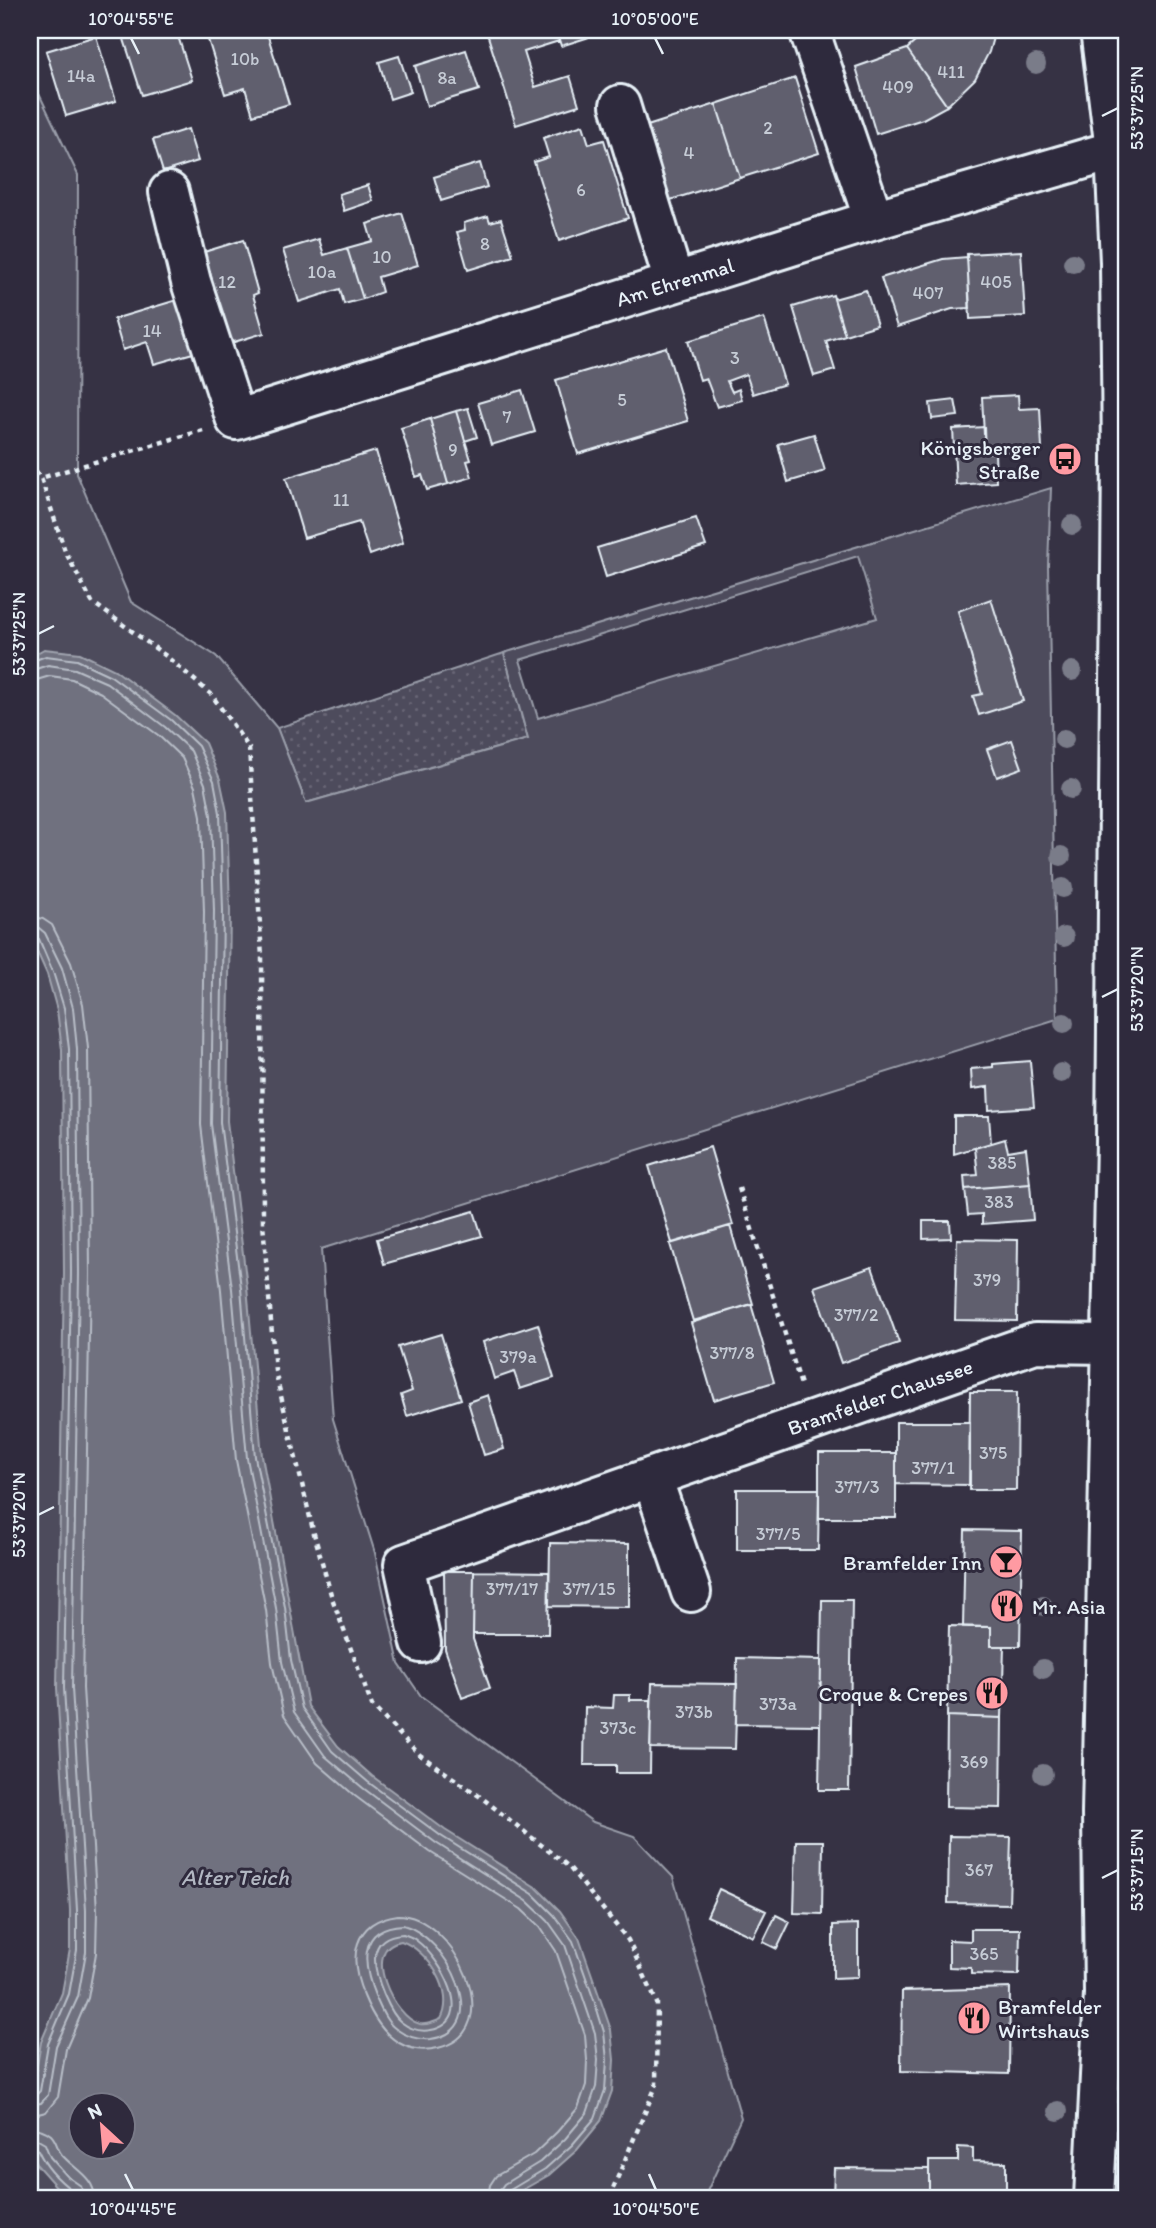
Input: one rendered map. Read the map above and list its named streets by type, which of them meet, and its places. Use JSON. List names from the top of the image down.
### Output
{
  "streets": {
    "main road": ["Am Ehrenmal", "Bramfelder Chaussee"]
  },
  "water": ["Alter Teich"],
  "places": {
    "bus stop": ["Königsberger Straße"],
    "bar": ["Bramfelder Inn"],
    "restaurant": ["Mr. Asia", "Croque & Crepes", "Bramfelder Wirtshaus"]
  },
  "house_numbers": [
    "10b",
    "411",
    "14a",
    "8a",
    "409",
    "2",
    "4",
    "6",
    "8",
    "10",
    "10a",
    "12",
    "405",
    "407",
    "14",
    "3",
    "5",
    "7",
    "9",
    "11",
    "385",
    "383",
    "379",
    "377/2",
    "377/8",
    "379a",
    "375",
    "377/1",
    "377/3",
    "377/5",
    "377/17",
    "377/15",
    "373a",
    "373b",
    "373c",
    "369",
    "367",
    "365"
  ],
  "north": "top left",
  "coordinates": [
    "10°04'55\"E",
    "10°05'00\"E",
    "53°37'25\"N",
    "53°37'20\"N",
    "53°37'15\"N",
    "10°04'45\"E",
    "10°04'50\"E"
  ]
}
